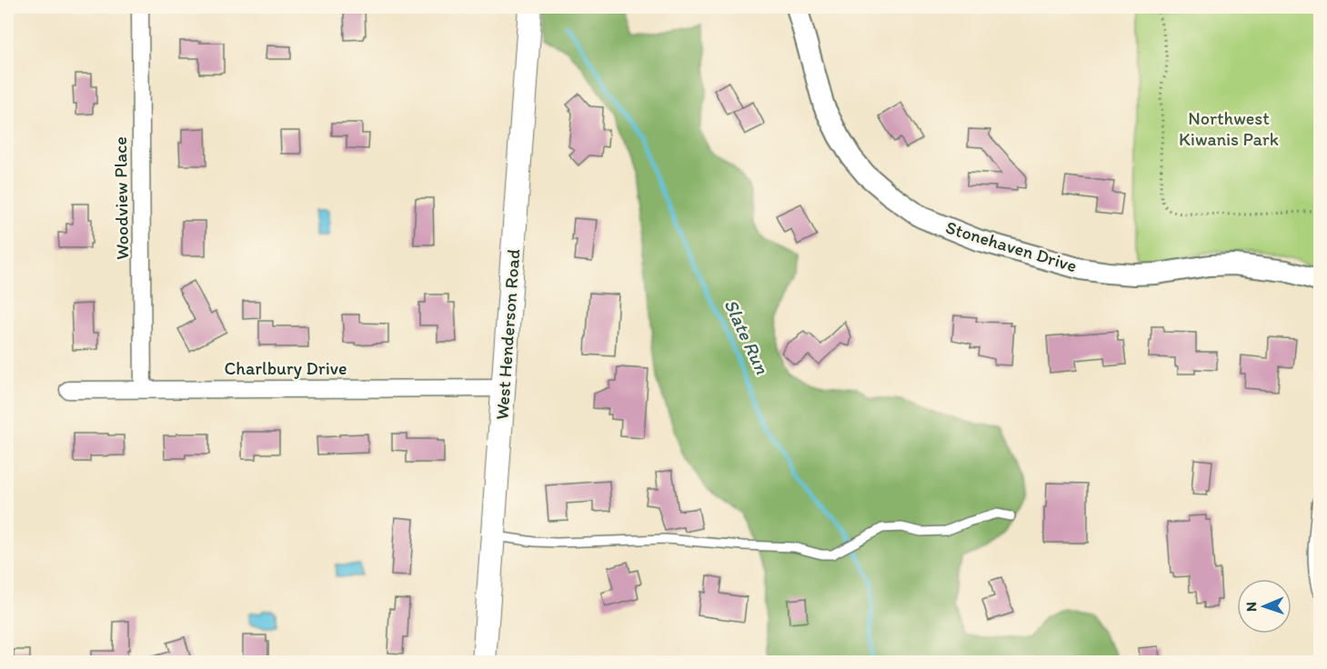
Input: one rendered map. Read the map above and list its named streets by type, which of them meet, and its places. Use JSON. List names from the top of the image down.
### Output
{
  "streets": {
    "main road": ["West Henderson Road"],
    "street": ["Woodview Place", "Stonehaven Drive", "Charlbury Drive"]
  },
  "crossings": [
    ["Woodview Place", "Charlbury Drive"],
    ["West Henderson Road", "Charlbury Drive"]
  ],
  "water": ["Slate Run"],
  "parks": ["Northwest Kiwanis Park"],
  "north": "left"
}
